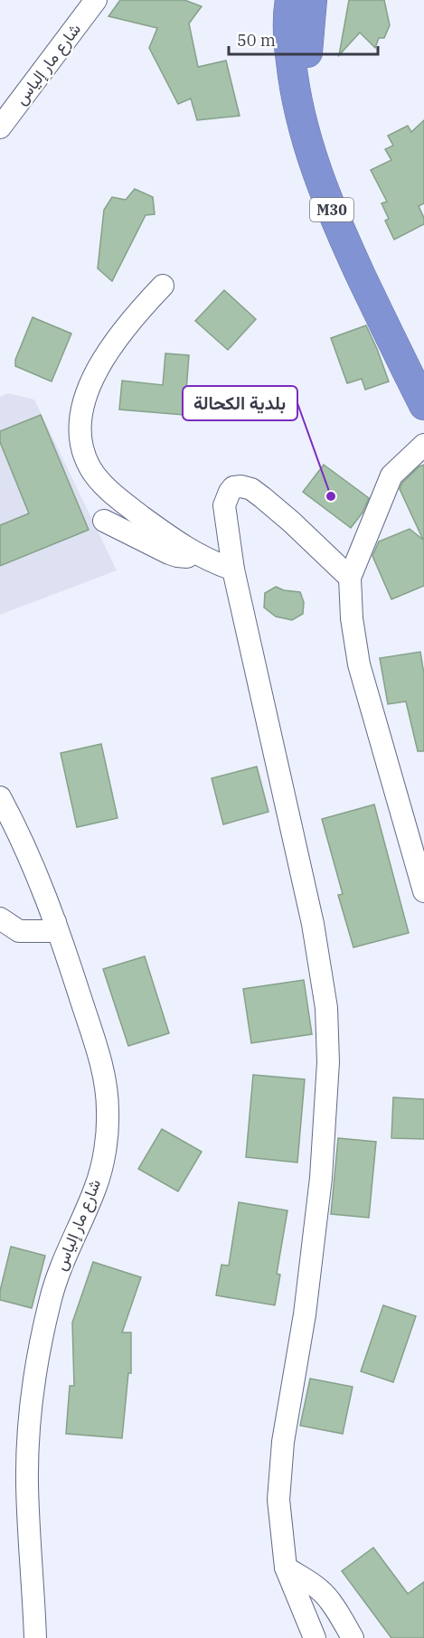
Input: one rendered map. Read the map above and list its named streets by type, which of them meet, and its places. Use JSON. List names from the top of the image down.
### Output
{
  "streets": {
    "highway": ["M30"],
    "street": ["شارع مار إلياس"]
  },
  "places": ["بلدية الكحالة"],
  "scale_bar": "50 m"
}
